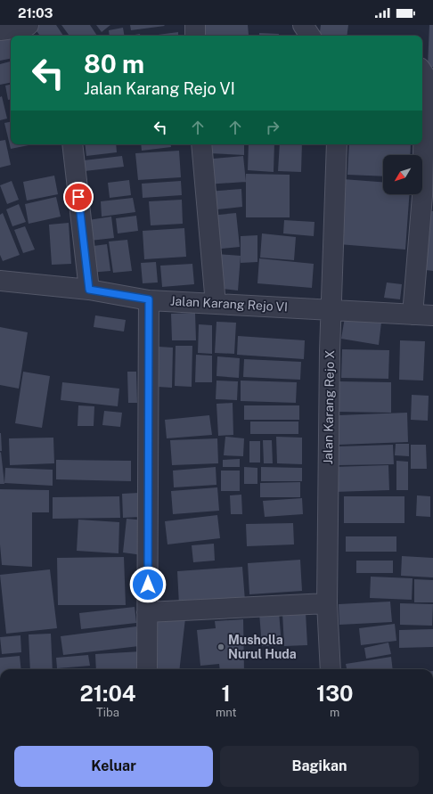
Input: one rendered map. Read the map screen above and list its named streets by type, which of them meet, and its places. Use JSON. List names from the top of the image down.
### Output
{
  "streets": {
    "street": ["Jalan Karang Rejo VI", "Jalan Karang Rejo X"]
  },
  "crossings": [
    ["Jalan Karang Rejo VI", "Jalan Karang Rejo X"]
  ],
  "places": ["Musholla Nurul Huda"],
  "north": "bottom left",
  "page": {
    "status": "21:03",
    "turn": ["80 m", "Jalan Karang Rejo VI"],
    "eta": [
      "21:04",
      "Tiba",
      "1",
      "mnt",
      "130",
      "m"
    ],
    "buttons": ["Keluar", "Bagikan"]
  }
}
